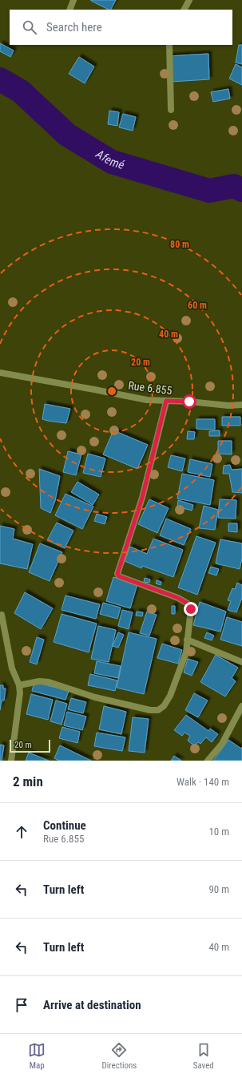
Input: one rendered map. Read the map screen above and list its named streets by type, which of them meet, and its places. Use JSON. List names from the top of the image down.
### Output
{
  "streets": {
    "street": ["Rue 6.855"]
  },
  "water": ["Afemé"],
  "scale_bar": "20 m",
  "page": {
    "search": "Search here",
    "scale": "20 m",
    "heading": ["2 min", "Walk · 140 m"],
    "list": [
      ["Continue", "Rue 6.855", "10 m"],
      ["Turn left", "90 m"],
      ["Turn left", "40 m"],
      "Arrive at destination"
    ],
    "nav": ["Map", "Directions", "Saved"]
  },
  "rings": [
    "80 m",
    "60 m",
    "40 m",
    "20 m"
  ]
}
